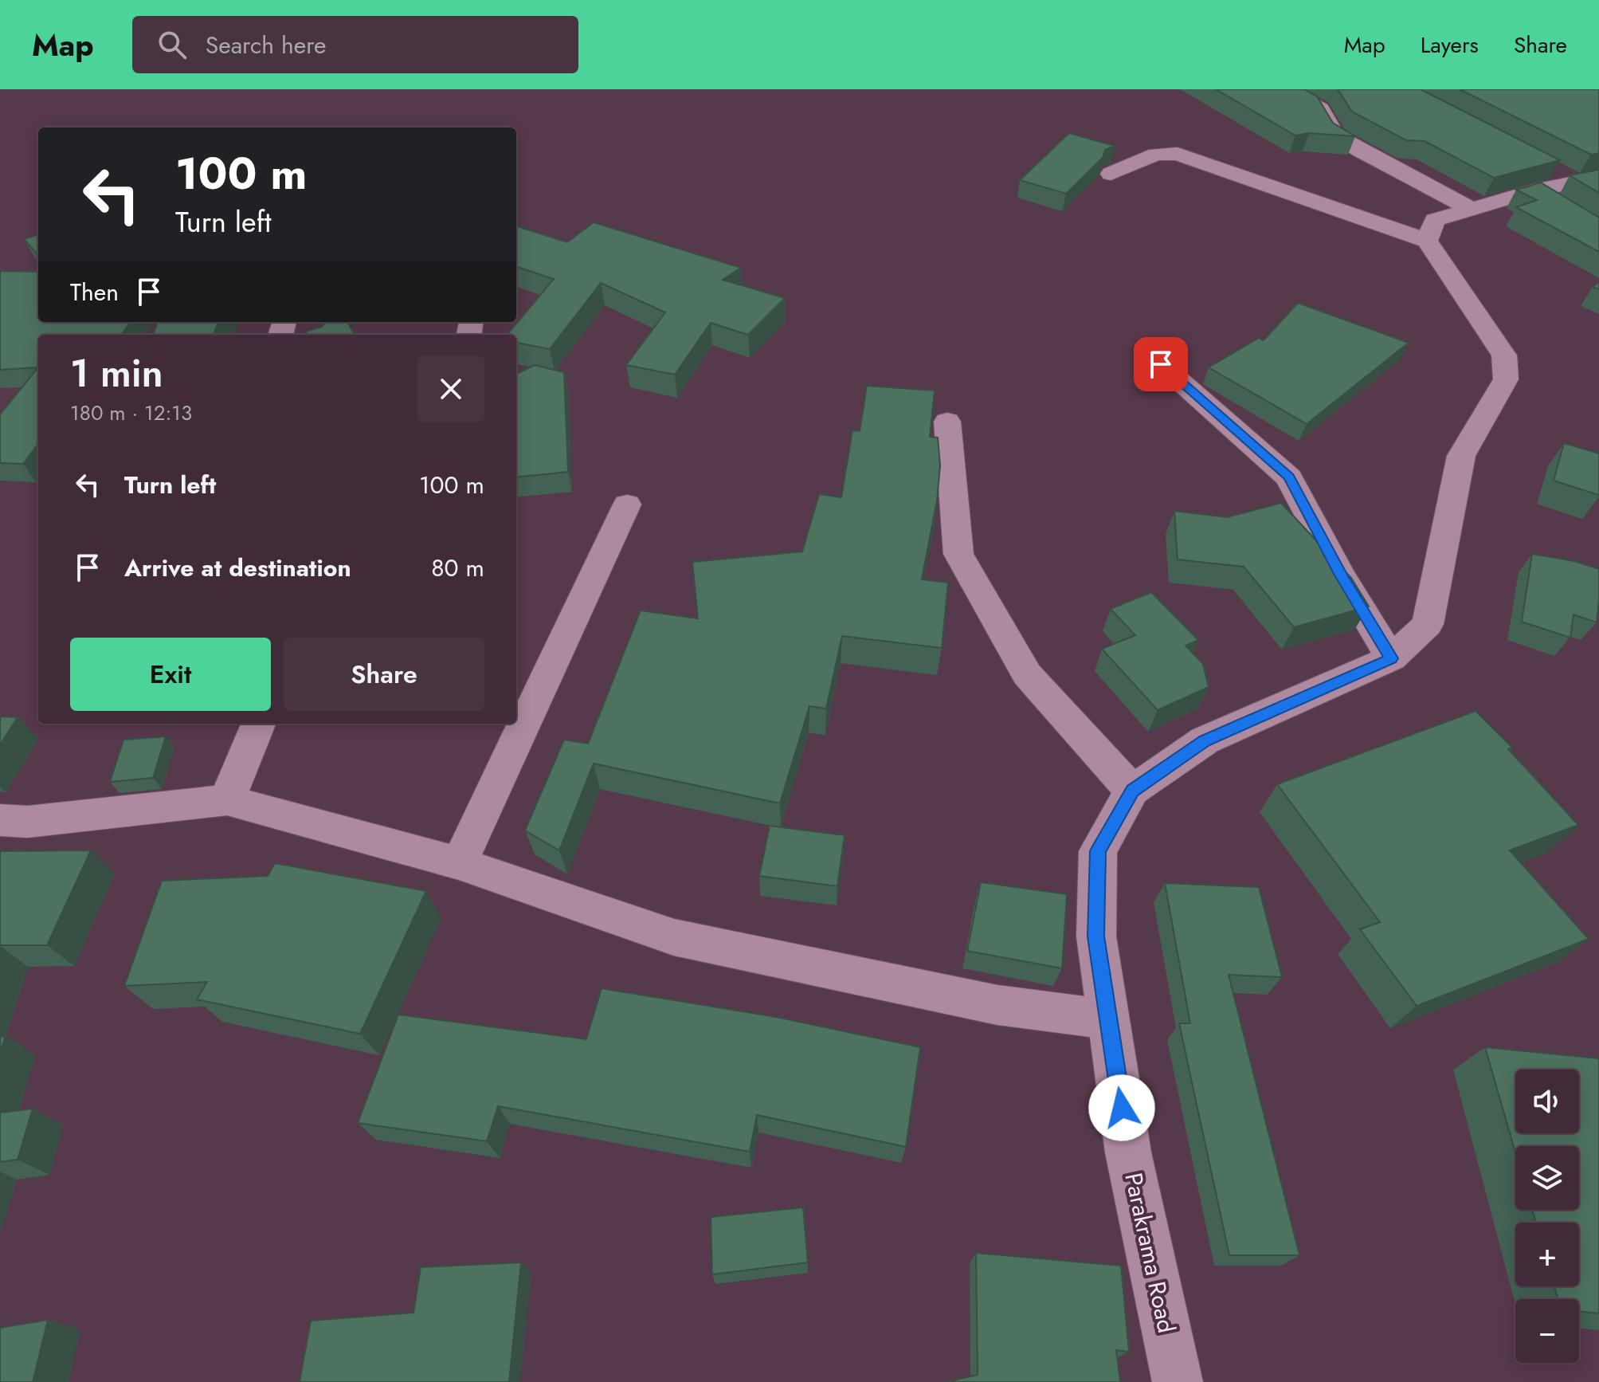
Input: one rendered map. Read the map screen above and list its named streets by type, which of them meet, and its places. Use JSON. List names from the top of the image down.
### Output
{
  "streets": {
    "street": ["Parakrama Road"]
  },
  "page": {
    "header": "Map",
    "search": "Search here",
    "nav": ["Map", "Layers", "Share"],
    "turn": ["100 m", "Turn left"],
    "then": "Then",
    "heading": ["1 min", "180 m · 12:13"],
    "list": [
      {
        "name": "Turn left",
        "value": "100 m"
      },
      {
        "name": "Arrive at destination",
        "value": "80 m"
      }
    ],
    "buttons": ["Exit", "Share"],
    "map_buttons": ["+", "−"]
  }
}
